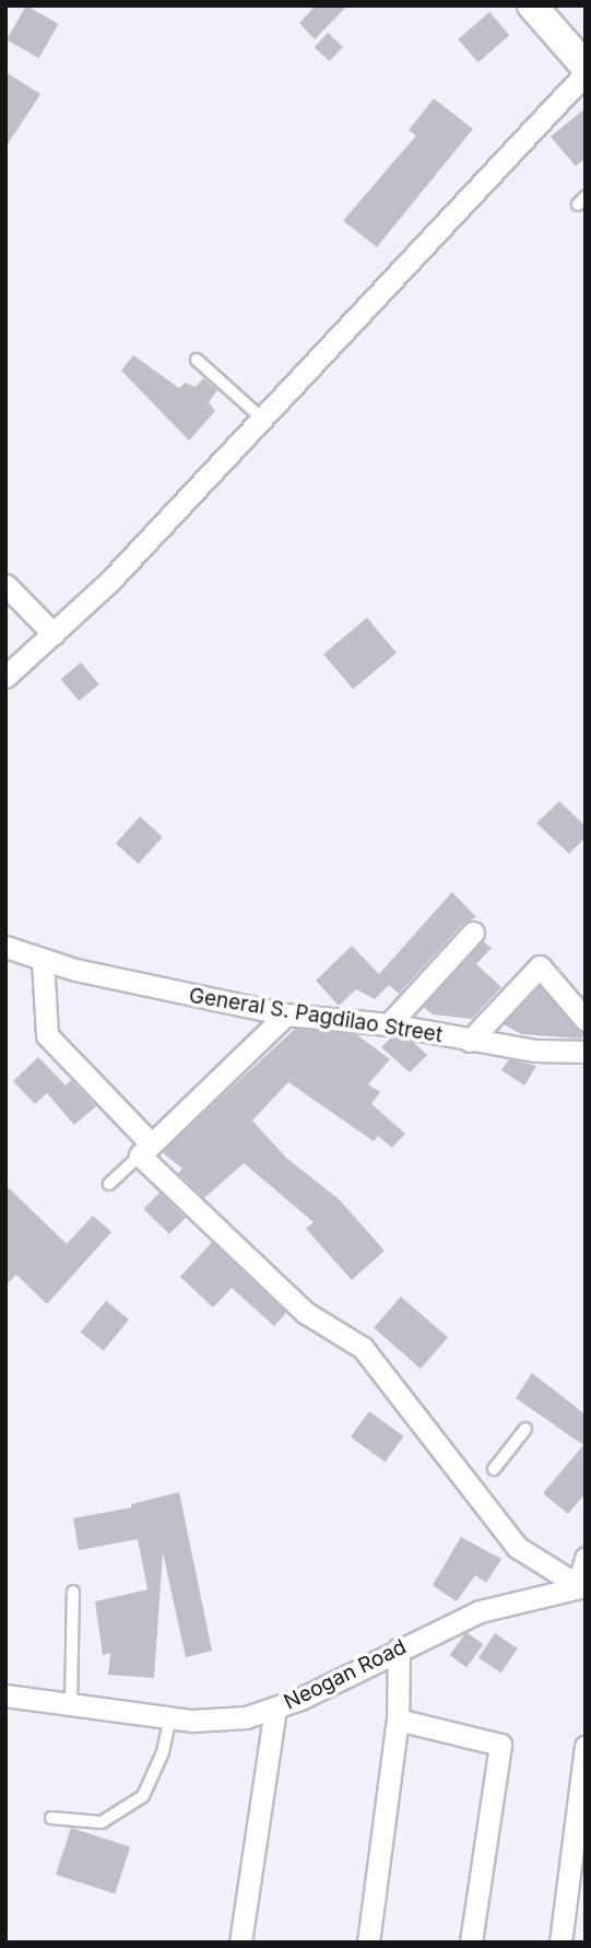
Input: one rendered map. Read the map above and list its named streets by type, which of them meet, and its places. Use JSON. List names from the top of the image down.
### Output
{
  "streets": {
    "street": ["General S. Pagdilao Street", "Neogan Road"]
  }
}
